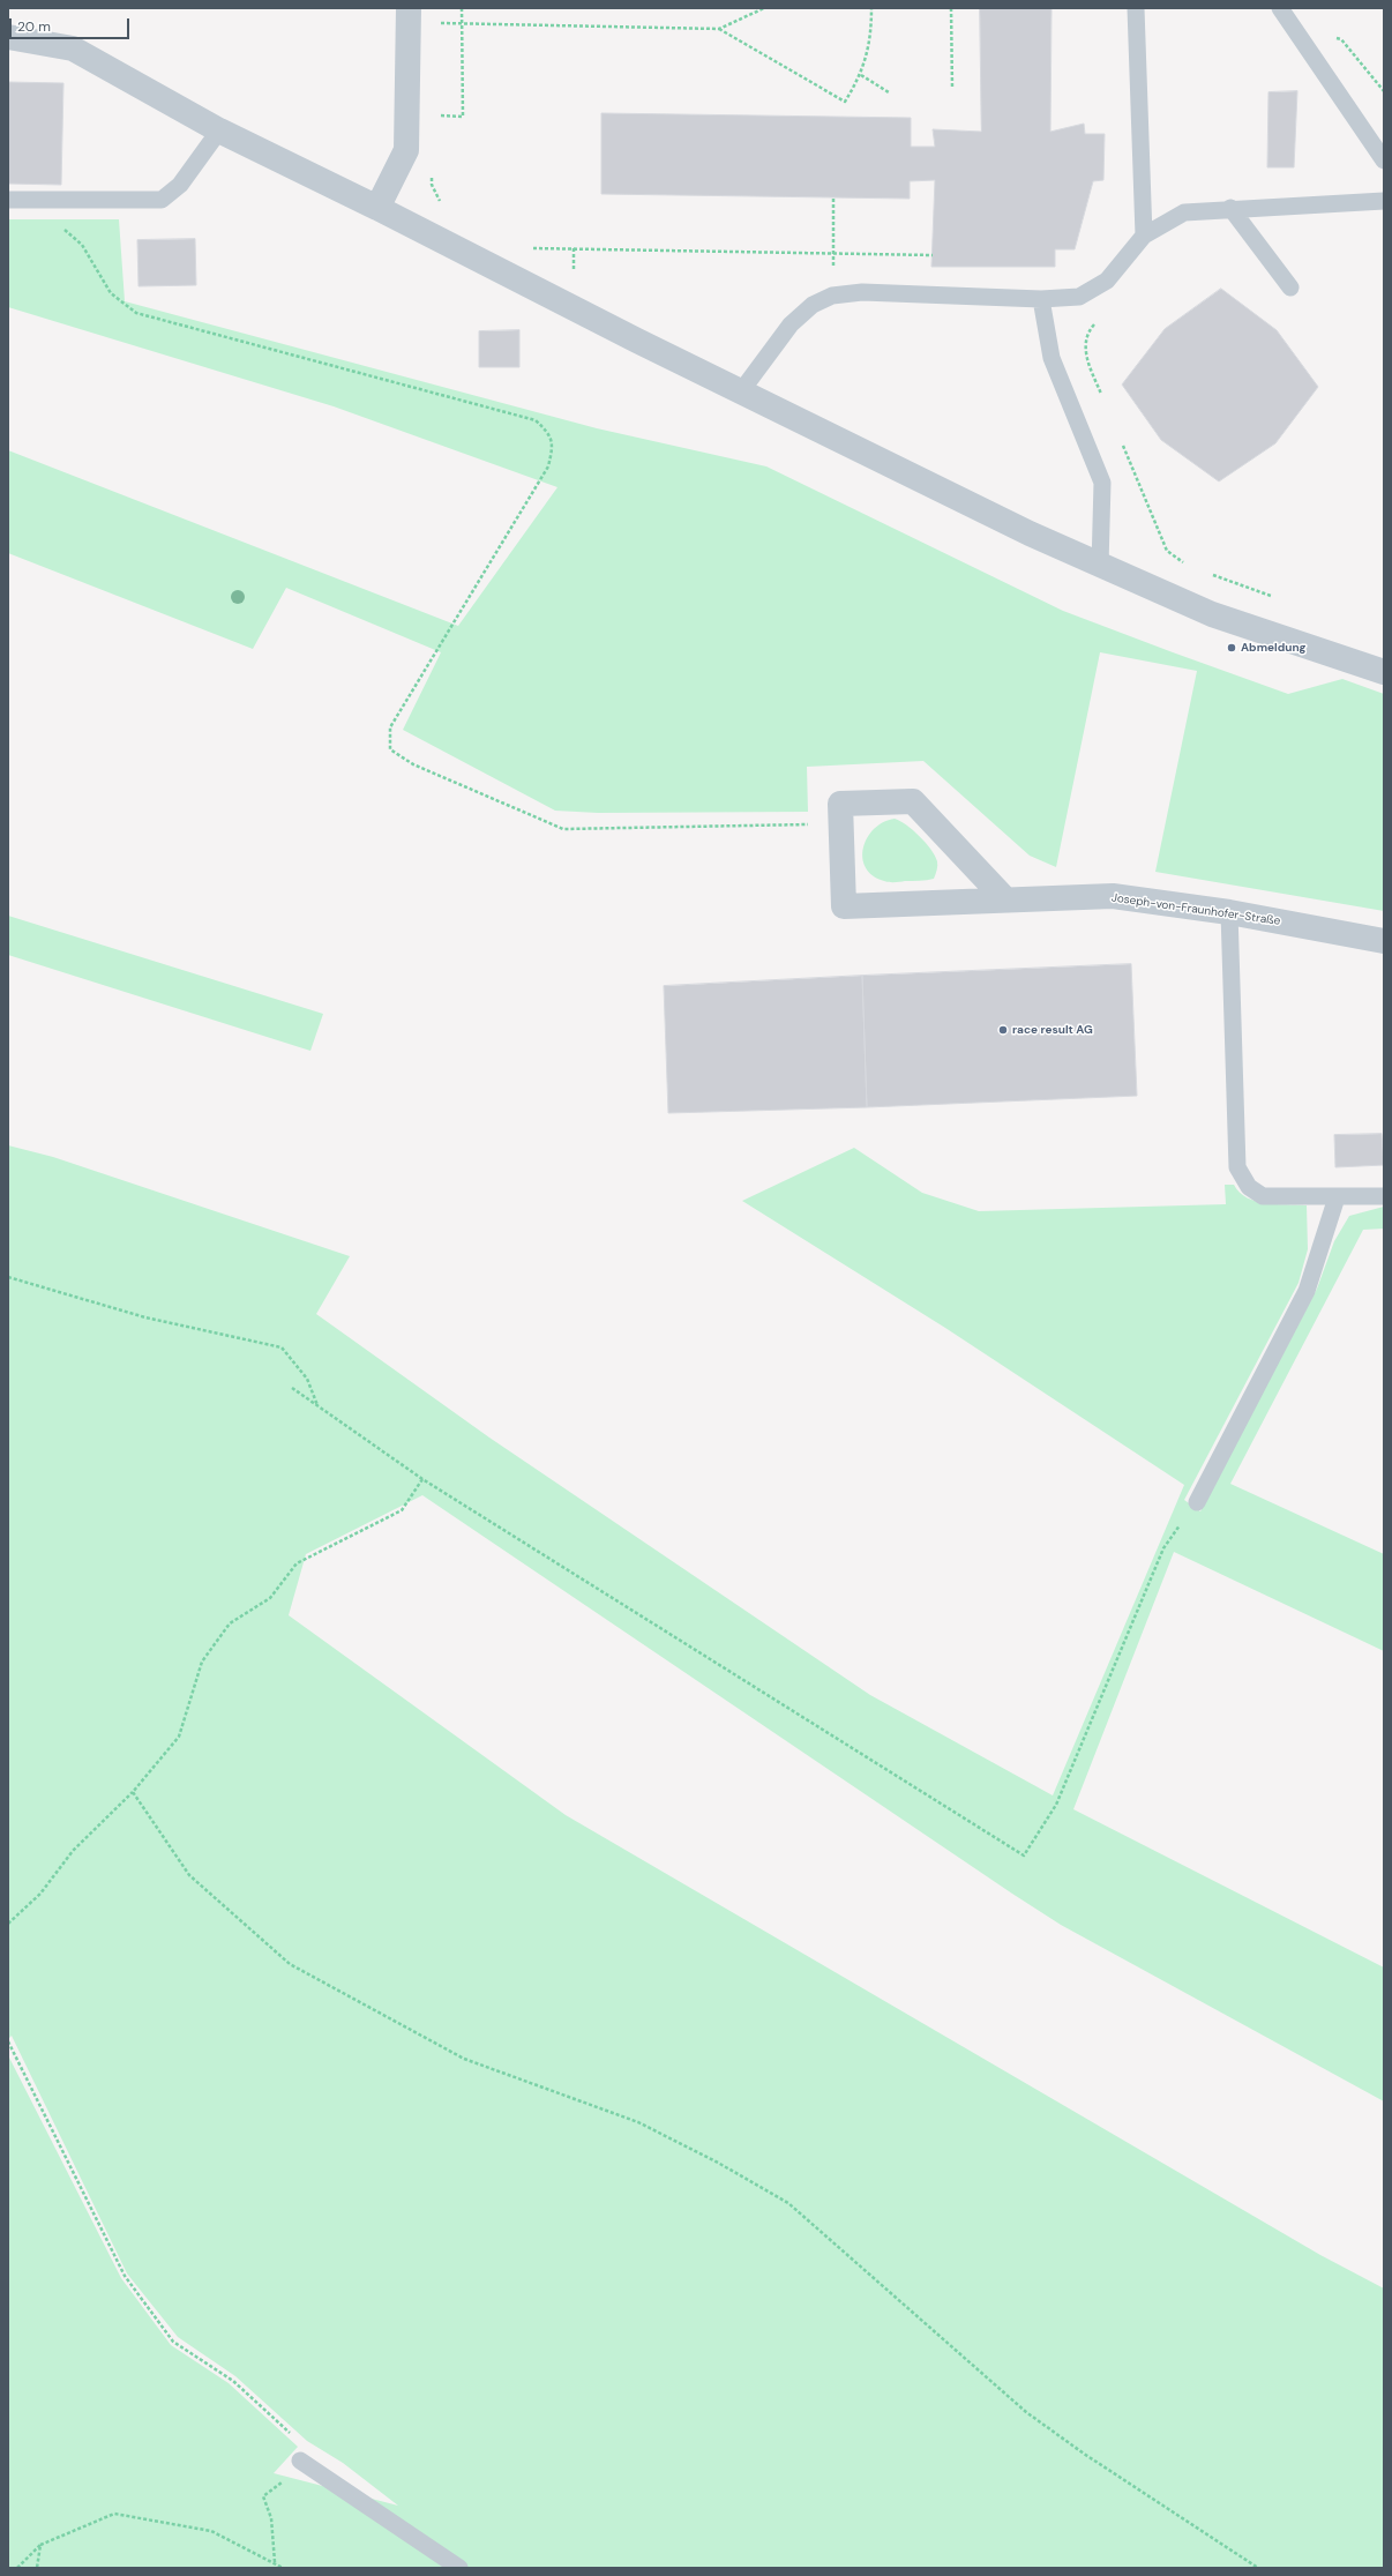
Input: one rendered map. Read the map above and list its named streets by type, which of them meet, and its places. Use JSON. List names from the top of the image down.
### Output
{
  "streets": {
    "street": ["Joseph-von-Fraunhofer-Straße"]
  },
  "places": ["Abmeldung", "race result AG"],
  "scale_bar": "20 m"
}
